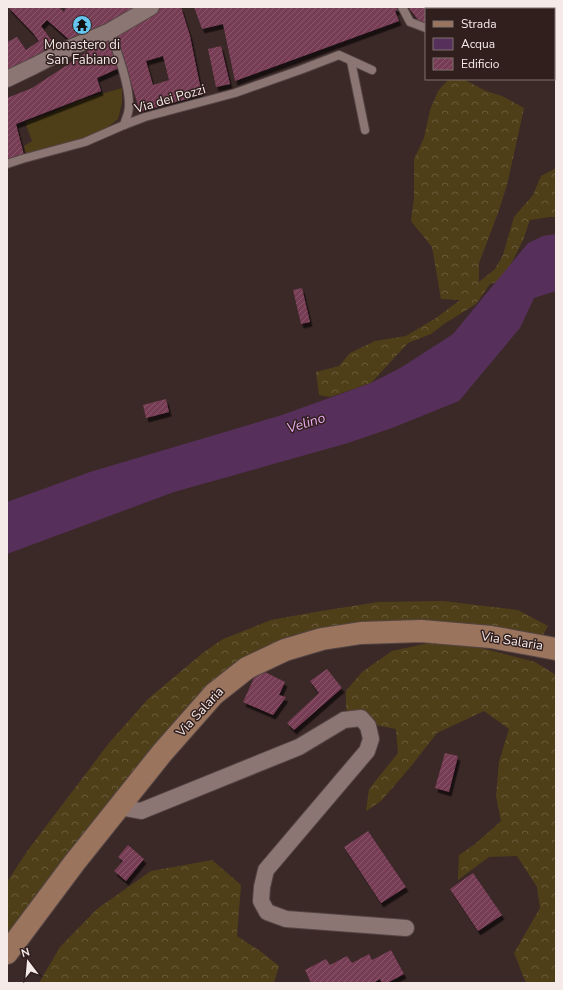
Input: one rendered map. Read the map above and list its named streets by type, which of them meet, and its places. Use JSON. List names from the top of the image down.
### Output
{
  "streets": {
    "main road": ["Via Salaria"],
    "lane": ["Via dei Pozzi"]
  },
  "water": ["Velino"],
  "places": {
    "temple": ["Monastero di San Fabiano"]
  },
  "legend": ["Strada", "Acqua", "Edificio"],
  "north": "top"
}
